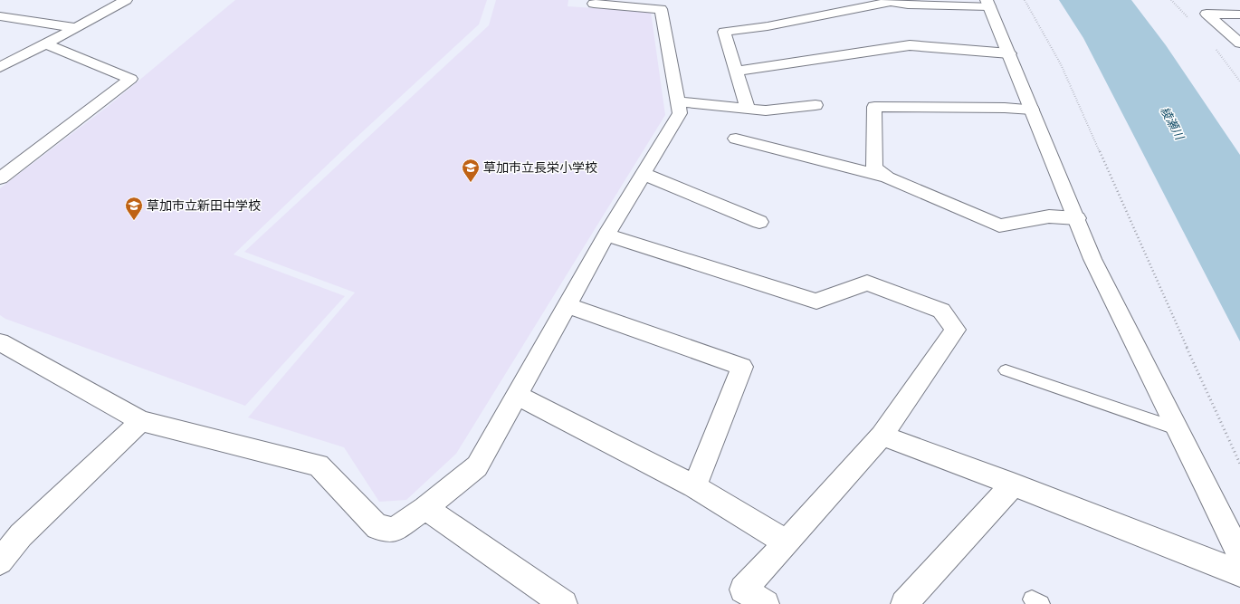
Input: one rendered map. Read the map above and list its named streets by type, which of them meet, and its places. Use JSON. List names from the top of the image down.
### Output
{
  "water": ["綾瀬川"],
  "places": {
    "school or university": ["草加市立長栄小学校", "草加市立新田中学校"]
  }
}
